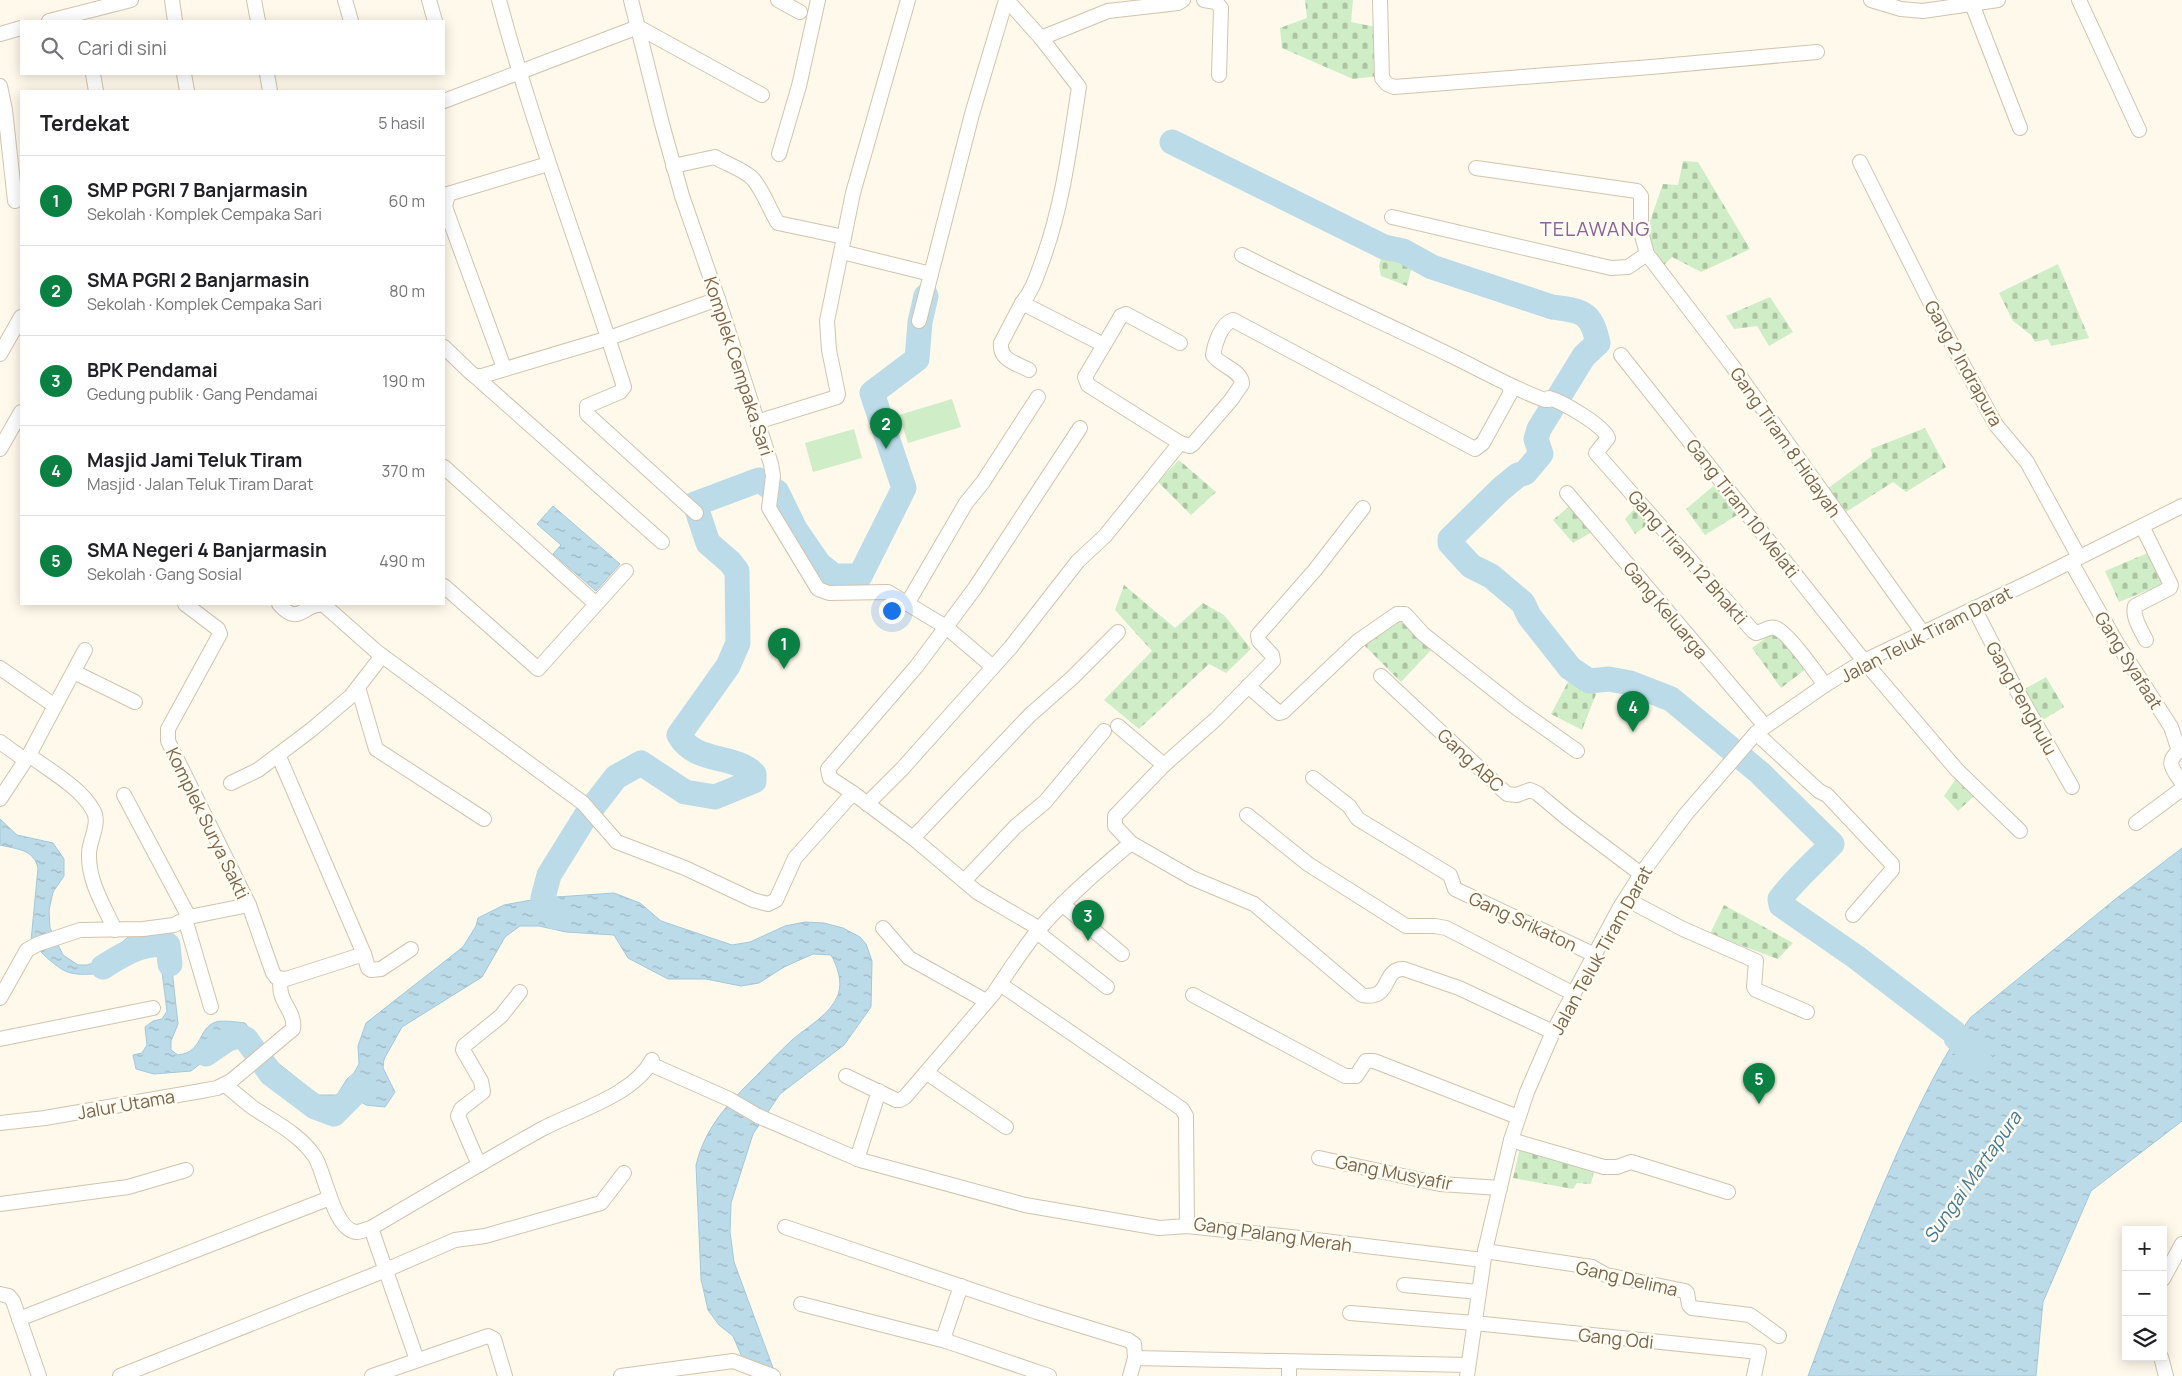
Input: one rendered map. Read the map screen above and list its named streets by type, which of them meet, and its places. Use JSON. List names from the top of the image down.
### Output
{
  "streets": {
    "street": [
      "Gang 2 Indrapura",
      "Komplek Cempaka Sari",
      "Gang Tiram 8 Hidayah",
      "Gang Tiram 10 Melati",
      "Gang Tiram 12 Bhakti",
      "Gang Keluarga",
      "Jalan Teluk Tiram Darat",
      "Gang Syafaat",
      "Gang Penghulu",
      "Gang ABC",
      "Komplek Surya Sakti",
      "Gang Srikaton",
      "Jalur Utama",
      "Gang Musyafir",
      "Gang Palang Merah",
      "Gang Delima",
      "Gang Odi"
    ]
  },
  "crossings": [
    ["Gang 2 Indrapura", "Jalan Teluk Tiram Darat"],
    ["Gang 2 Indrapura", "Gang Syafaat"],
    ["Gang Tiram 8 Hidayah", "Jalan Teluk Tiram Darat"],
    ["Gang Tiram 10 Melati", "Jalan Teluk Tiram Darat"],
    ["Gang Tiram 12 Bhakti", "Jalan Teluk Tiram Darat"],
    ["Gang Keluarga", "Jalan Teluk Tiram Darat"],
    ["Jalan Teluk Tiram Darat", "Gang Syafaat"],
    ["Jalan Teluk Tiram Darat", "Gang Penghulu"],
    ["Jalan Teluk Tiram Darat", "Gang ABC"],
    ["Jalan Teluk Tiram Darat", "Gang Srikaton"],
    ["Jalan Teluk Tiram Darat", "Gang Musyafir"],
    ["Jalan Teluk Tiram Darat", "Gang Palang Merah"],
    ["Jalan Teluk Tiram Darat", "Gang Delima"],
    ["Jalan Teluk Tiram Darat", "Gang Odi"],
    ["Gang Palang Merah", "Gang Delima"]
  ],
  "districts": ["TELAWANG"],
  "water": ["Sungai Martapura"],
  "page": {
    "search": "Cari di sini",
    "heading": ["Terdekat", "5 hasil"],
    "list": [
      {
        "mark": "1",
        "name": "SMP PGRI 7 Banjarmasin",
        "note": "Sekolah · Komplek Cempaka Sari",
        "value": "60 m"
      },
      {
        "mark": "2",
        "name": "SMA PGRI 2 Banjarmasin",
        "note": "Sekolah · Komplek Cempaka Sari",
        "value": "80 m"
      },
      {
        "mark": "3",
        "name": "BPK Pendamai",
        "note": "Gedung publik · Gang Pendamai",
        "value": "190 m"
      },
      {
        "mark": "4",
        "name": "Masjid Jami Teluk Tiram",
        "note": "Masjid · Jalan Teluk Tiram Darat",
        "value": "370 m"
      },
      {
        "mark": "5",
        "name": "SMA Negeri 4 Banjarmasin",
        "note": "Sekolah · Gang Sosial",
        "value": "490 m"
      }
    ],
    "pins": [
      "2",
      "1",
      "4",
      "3",
      "5"
    ],
    "map_buttons": ["+", "−"]
  }
}
